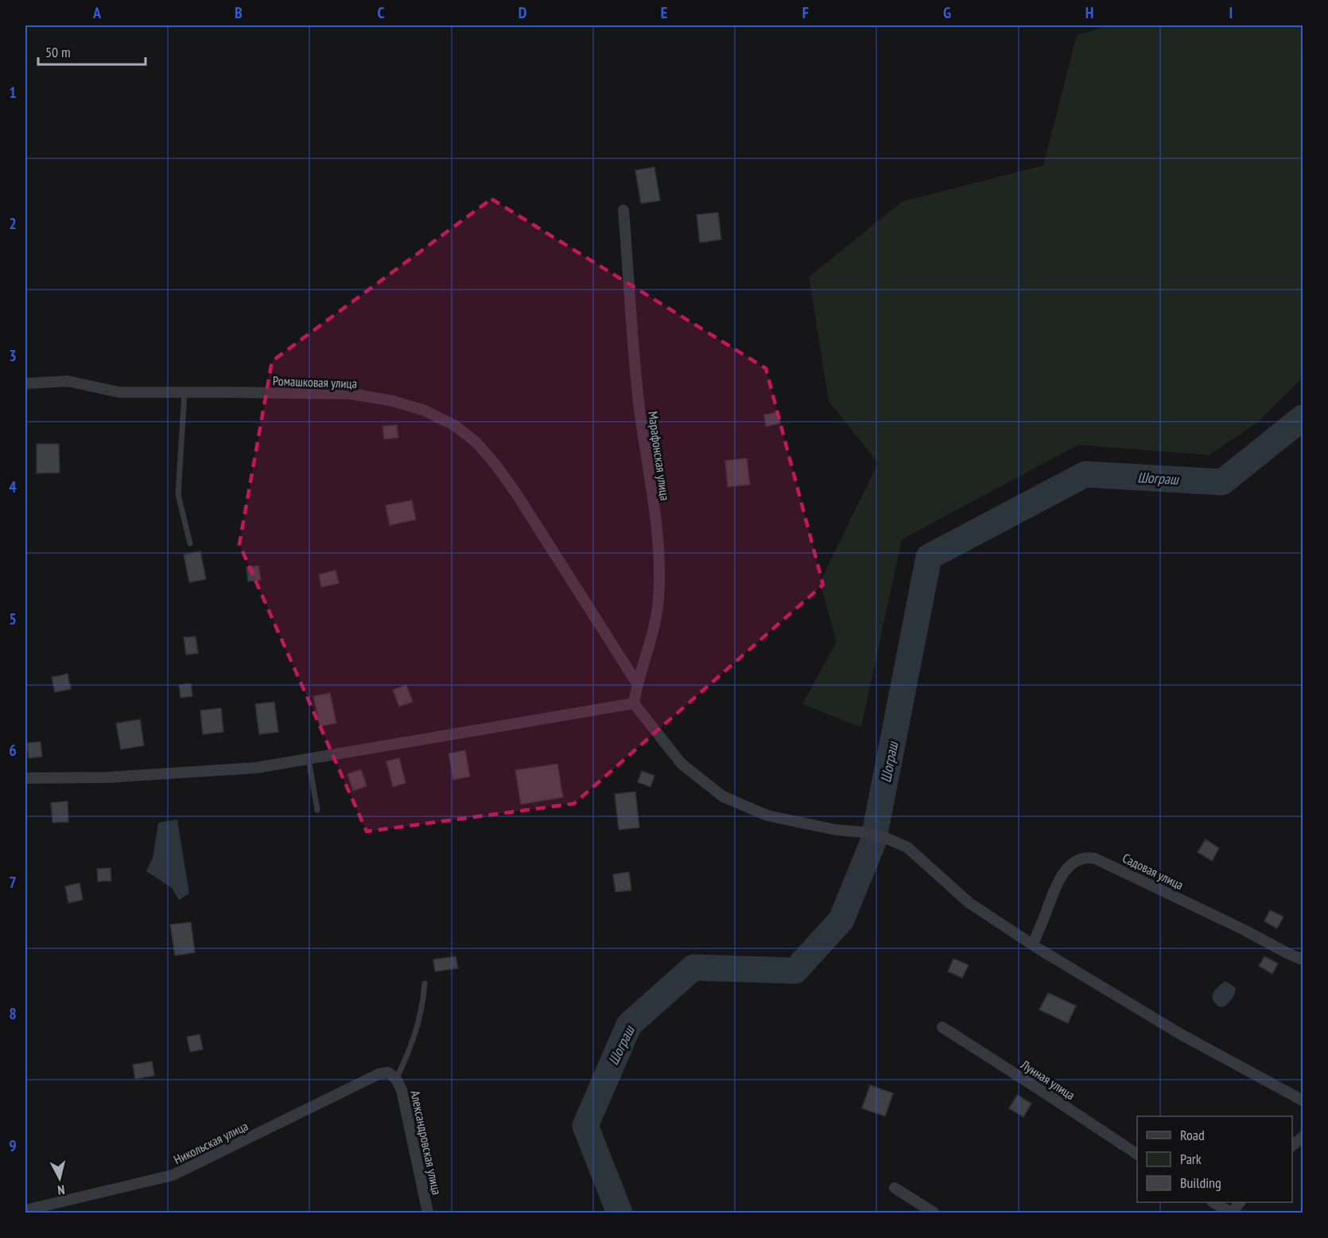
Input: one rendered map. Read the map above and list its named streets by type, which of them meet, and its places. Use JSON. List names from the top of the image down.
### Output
{
  "streets": {
    "street": [
      "Ромашковая улица",
      "Марафонская улица",
      "Садовая улица",
      "Лунная улица",
      "Никольская улица",
      "Александровская улица"
    ]
  },
  "crossings": [
    ["Ромашковая улица", "Марафонская улица"],
    ["Никольская улица", "Александровская улица"]
  ],
  "water": ["Шограш"],
  "legend": ["Road", "Park", "Building"],
  "scale_bar": "50 m",
  "north": "bottom",
  "grid": {
    "columns": [
      "A",
      "B",
      "C",
      "D",
      "E",
      "F",
      "G",
      "H",
      "I"
    ],
    "rows": [
      "1",
      "2",
      "3",
      "4",
      "5",
      "6",
      "7",
      "8",
      "9"
    ]
  }
}
